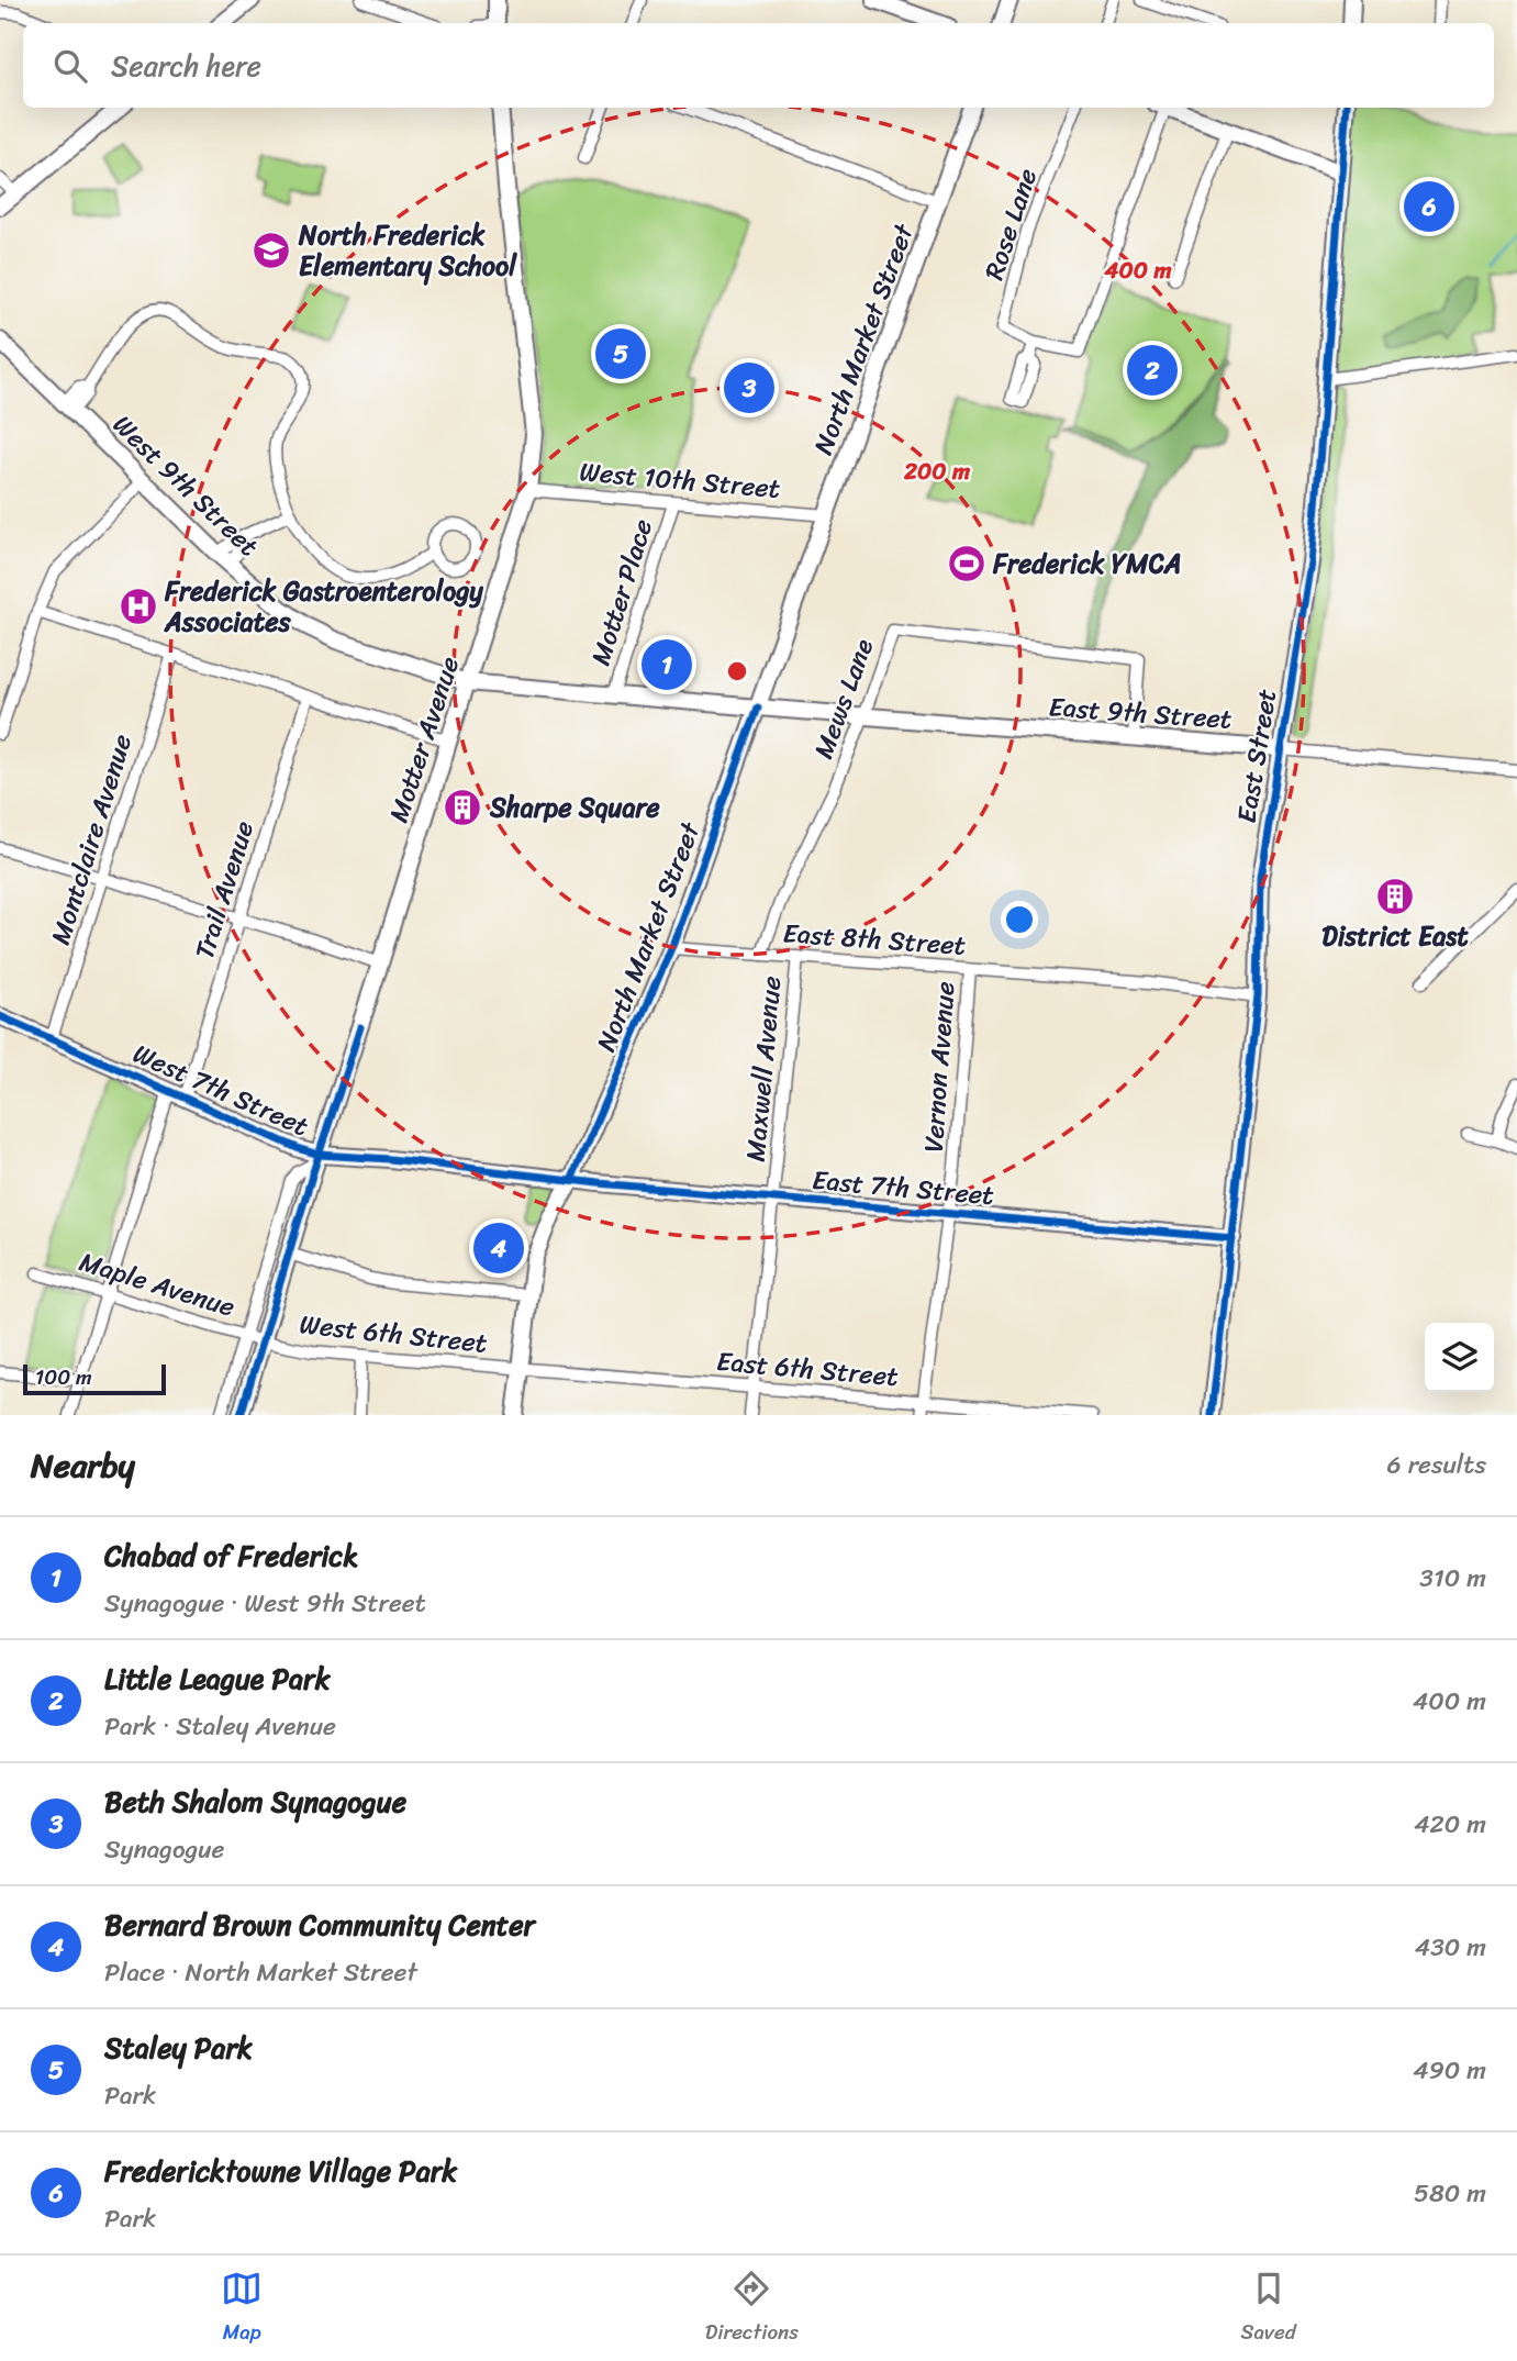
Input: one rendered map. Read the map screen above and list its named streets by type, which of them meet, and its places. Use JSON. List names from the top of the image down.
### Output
{
  "streets": {
    "main road": [
      "North Market Street",
      "West 9th Street",
      "East 9th Street",
      "Motter Avenue",
      "East Street",
      "West 7th Street",
      "East 7th Street"
    ],
    "street": [
      "Rose Lane",
      "West 10th Street",
      "Motter Place",
      "Mews Lane",
      "Montclaire Avenue",
      "Trail Avenue",
      "East 8th Street",
      "Vernon Avenue",
      "Maxwell Avenue",
      "Maple Avenue",
      "West 6th Street",
      "East 6th Street"
    ]
  },
  "crossings": [
    ["North Market Street", "West 10th Street"],
    ["North Market Street", "West 9th Street"],
    ["North Market Street", "East 9th Street"],
    ["North Market Street", "East 8th Street"],
    ["North Market Street", "West 7th Street"],
    ["North Market Street", "East 7th Street"],
    ["North Market Street", "West 6th Street"],
    ["North Market Street", "East 6th Street"],
    ["West 10th Street", "Motter Place"],
    ["West 10th Street", "Motter Avenue"],
    ["West 9th Street", "Motter Place"],
    ["West 9th Street", "East 9th Street"],
    ["West 9th Street", "Motter Avenue"],
    ["Mews Lane", "East 9th Street"],
    ["Mews Lane", "East 8th Street"],
    ["East 9th Street", "East Street"],
    ["Motter Avenue", "West 7th Street"],
    ["Motter Avenue", "Maple Avenue"],
    ["Motter Avenue", "West 6th Street"],
    ["East Street", "East 8th Street"],
    ["East Street", "East 7th Street"],
    ["Montclaire Avenue", "West 7th Street"],
    ["Trail Avenue", "West 7th Street"],
    ["Trail Avenue", "Maple Avenue"],
    ["East 8th Street", "Vernon Avenue"],
    ["East 8th Street", "Maxwell Avenue"],
    ["Vernon Avenue", "East 7th Street"],
    ["Vernon Avenue", "East 6th Street"],
    ["Maxwell Avenue", "East 7th Street"],
    ["Maxwell Avenue", "East 6th Street"],
    ["West 7th Street", "East 7th Street"],
    ["Maple Avenue", "West 6th Street"],
    ["West 6th Street", "East 6th Street"]
  ],
  "places": {
    "school or university": ["North Frederick Elementary School"],
    "sports": ["Frederick YMCA"],
    "hospital": ["Frederick Gastroenterology Associates"],
    "building": ["Sharpe Square", "District East"]
  },
  "scale_bar": "100 m",
  "page": {
    "search": "Search here",
    "pins": [
      "6",
      "5",
      "2",
      "3",
      "1",
      "4"
    ],
    "scale": "100 m",
    "heading": ["Nearby", "6 results"],
    "list": [
      {
        "mark": "1",
        "name": "Chabad of Frederick",
        "note": "Synagogue · West 9th Street",
        "value": "310 m"
      },
      {
        "mark": "2",
        "name": "Little League Park",
        "note": "Park · Staley Avenue",
        "value": "400 m"
      },
      {
        "mark": "3",
        "name": "Beth Shalom Synagogue",
        "note": "Synagogue",
        "value": "420 m"
      },
      {
        "mark": "4",
        "name": "Bernard Brown Community Center",
        "note": "Place · North Market Street",
        "value": "430 m"
      },
      {
        "mark": "5",
        "name": "Staley Park",
        "note": "Park",
        "value": "490 m"
      },
      {
        "mark": "6",
        "name": "Fredericktowne Village Park",
        "note": "Park",
        "value": "580 m"
      }
    ],
    "nav": ["Map", "Directions", "Saved"]
  },
  "rings": ["400 m", "200 m"]
}
